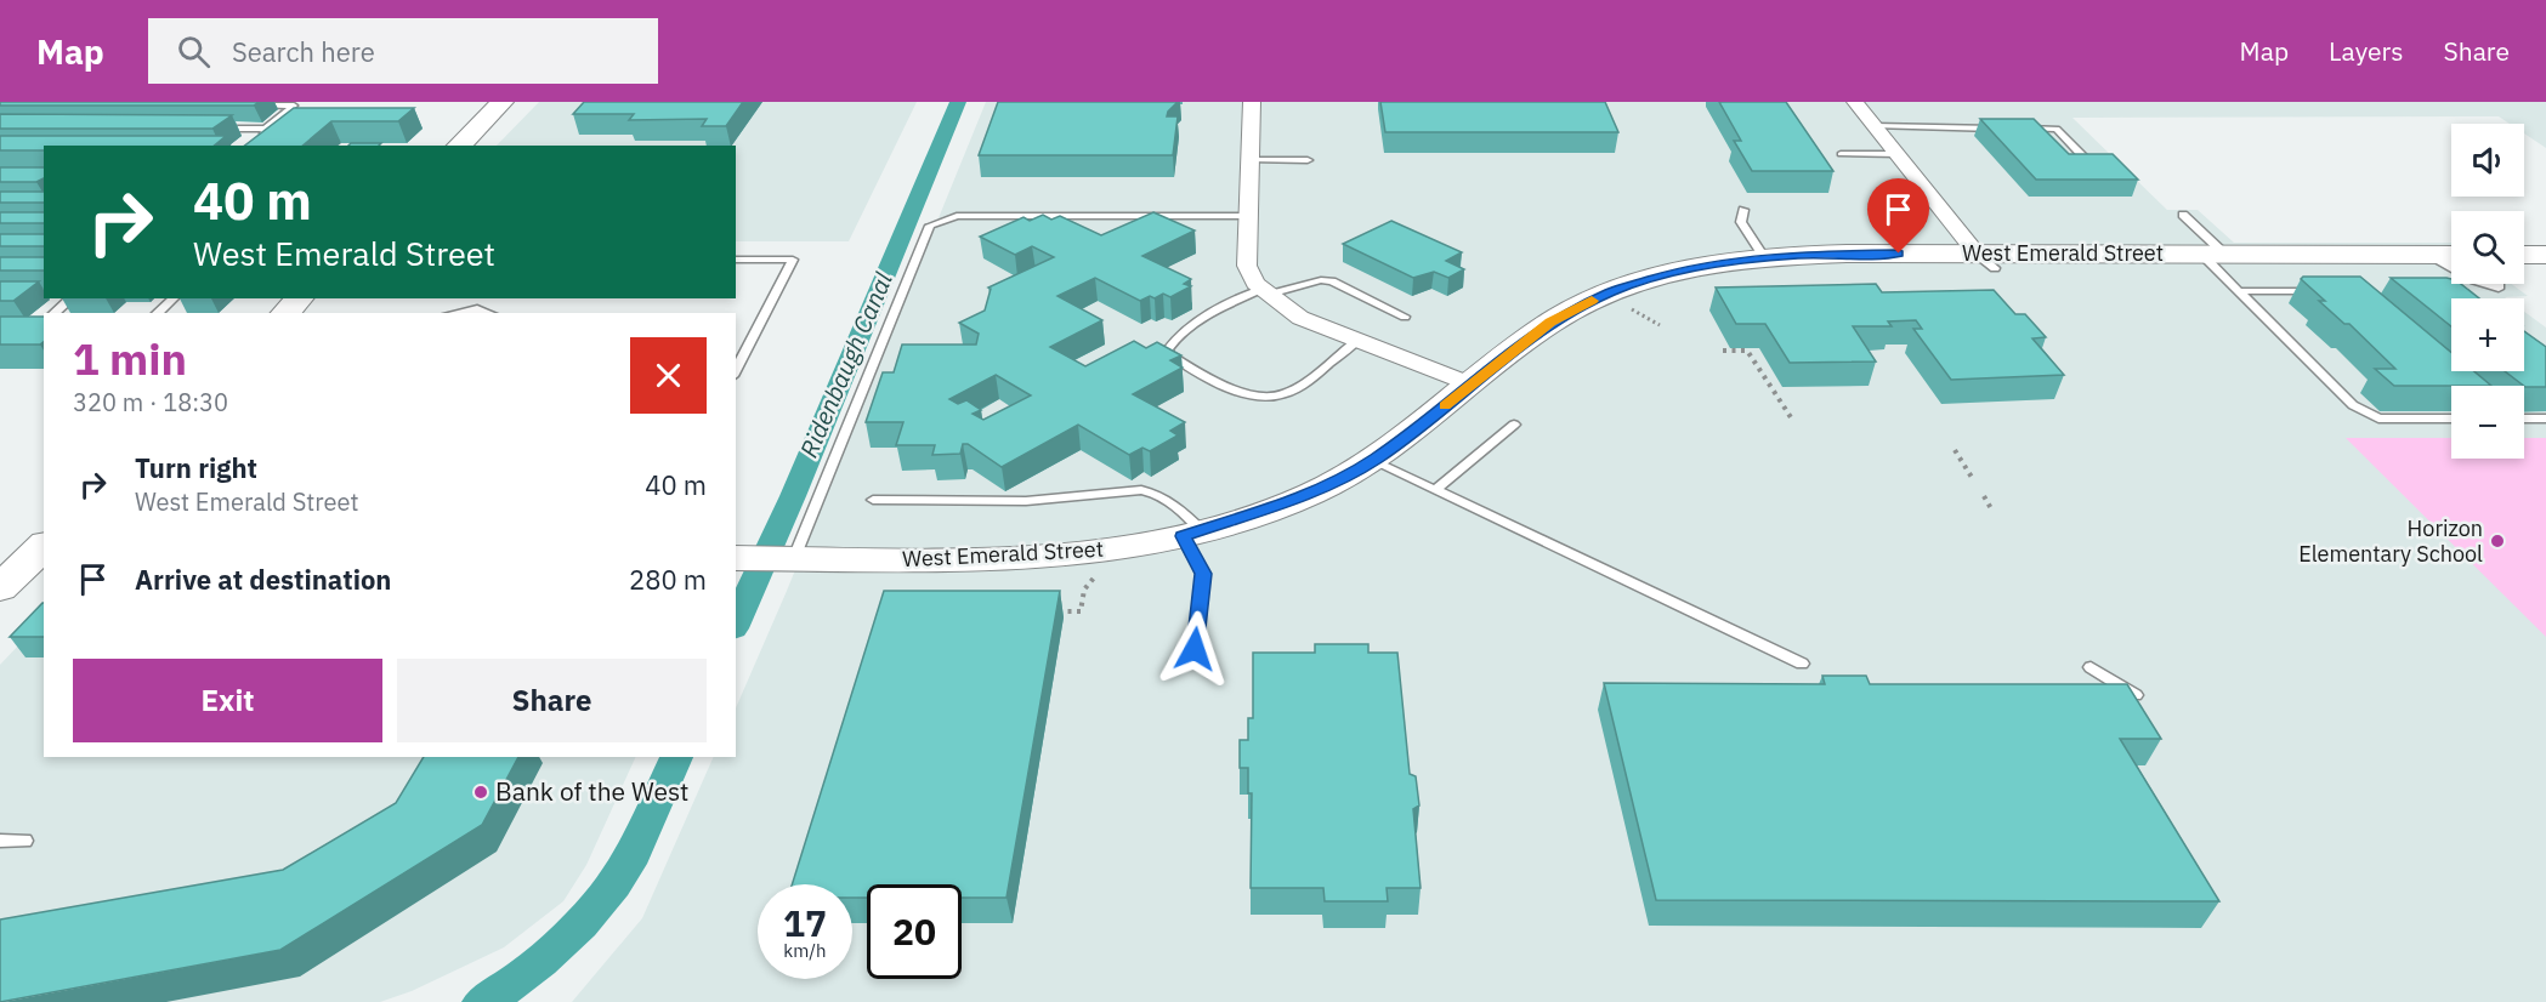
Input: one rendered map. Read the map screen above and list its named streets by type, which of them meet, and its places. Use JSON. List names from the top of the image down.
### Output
{
  "streets": {
    "main road": ["West Emerald Street"]
  },
  "water": ["Ridenbaugh Canal"],
  "places": ["Horizon Elementary School", "Bank of the West"],
  "page": {
    "header": "Map",
    "search": "Search here",
    "nav": ["Map", "Layers", "Share"],
    "map_buttons": ["+", "−"],
    "turn": ["40 m", "West Emerald Street"],
    "heading": ["1 min", "320 m · 18:30"],
    "list": [
      {
        "name": "Turn right",
        "note": "West Emerald Street",
        "value": "40 m"
      },
      {
        "name": "Arrive at destination",
        "value": "280 m"
      }
    ],
    "buttons": ["Exit", "Share"],
    "speed": "17 km/h",
    "limit": "20"
  }
}
